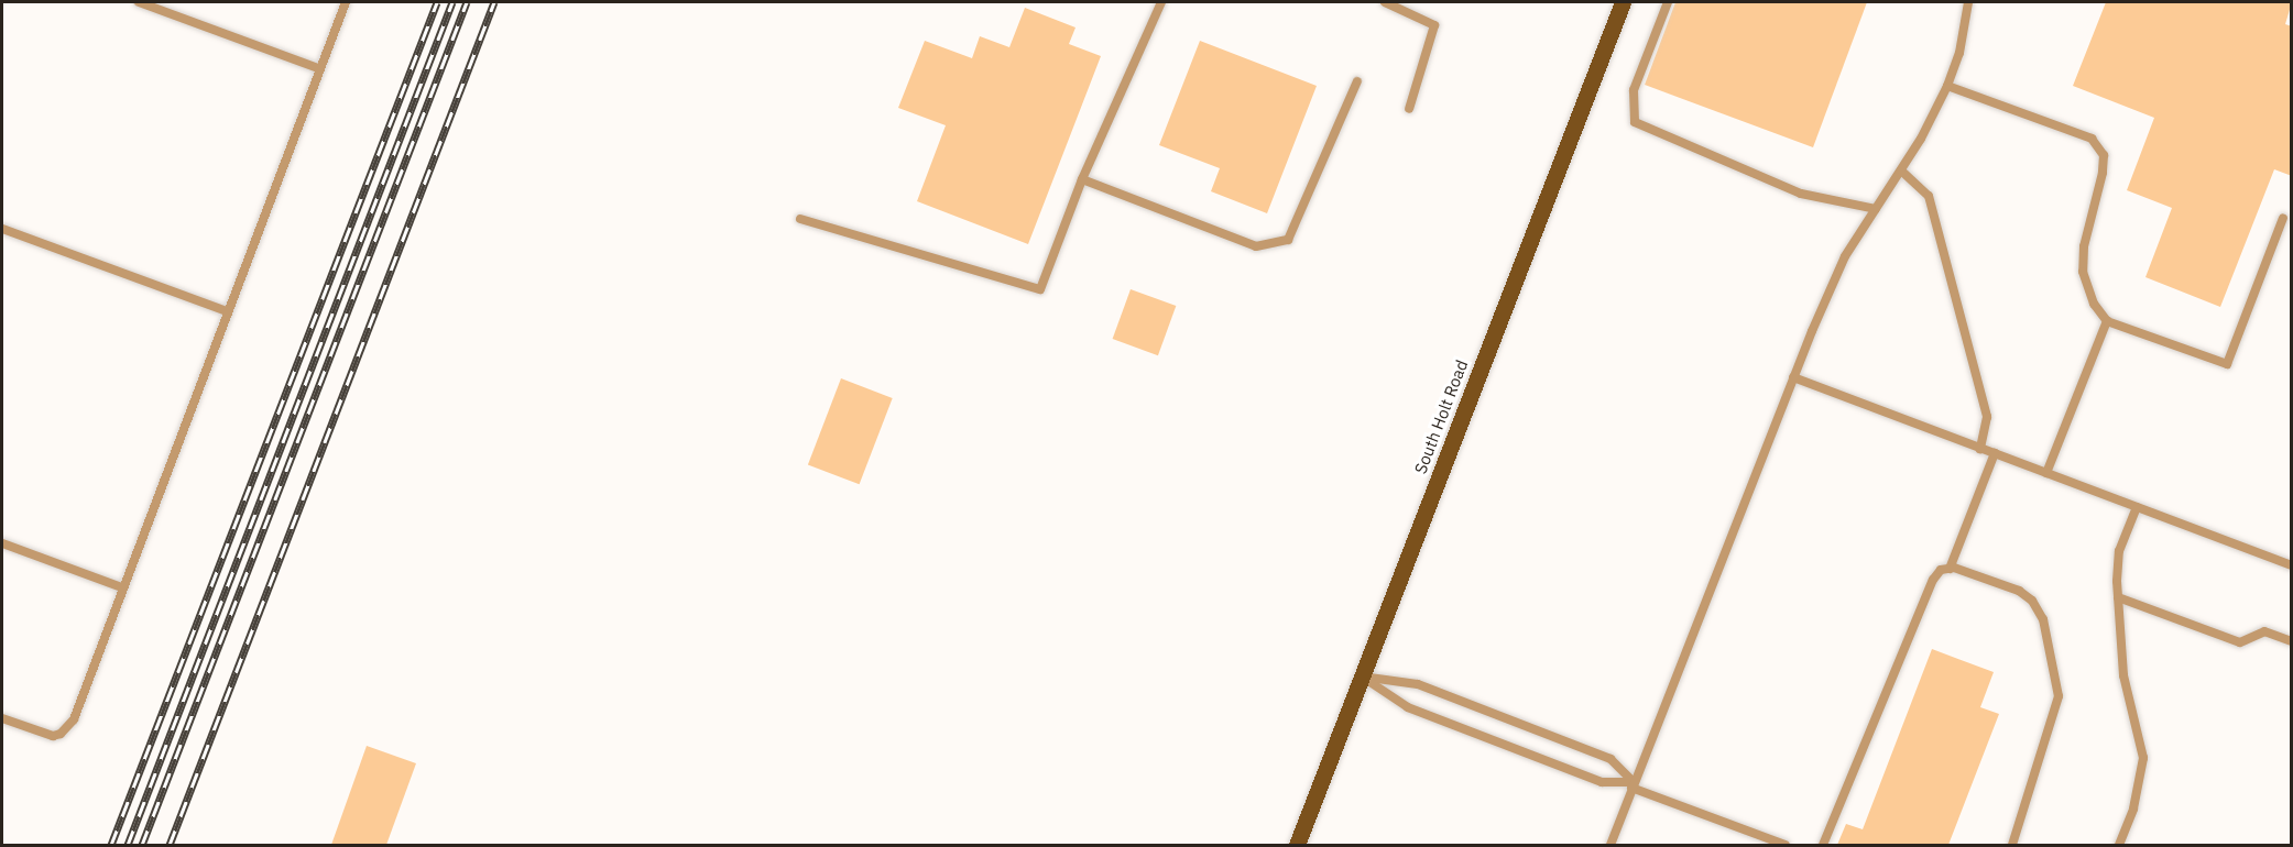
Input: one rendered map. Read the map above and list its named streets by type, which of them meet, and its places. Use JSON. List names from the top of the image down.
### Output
{
  "streets": {
    "main road": ["South Holt Road"]
  }
}
